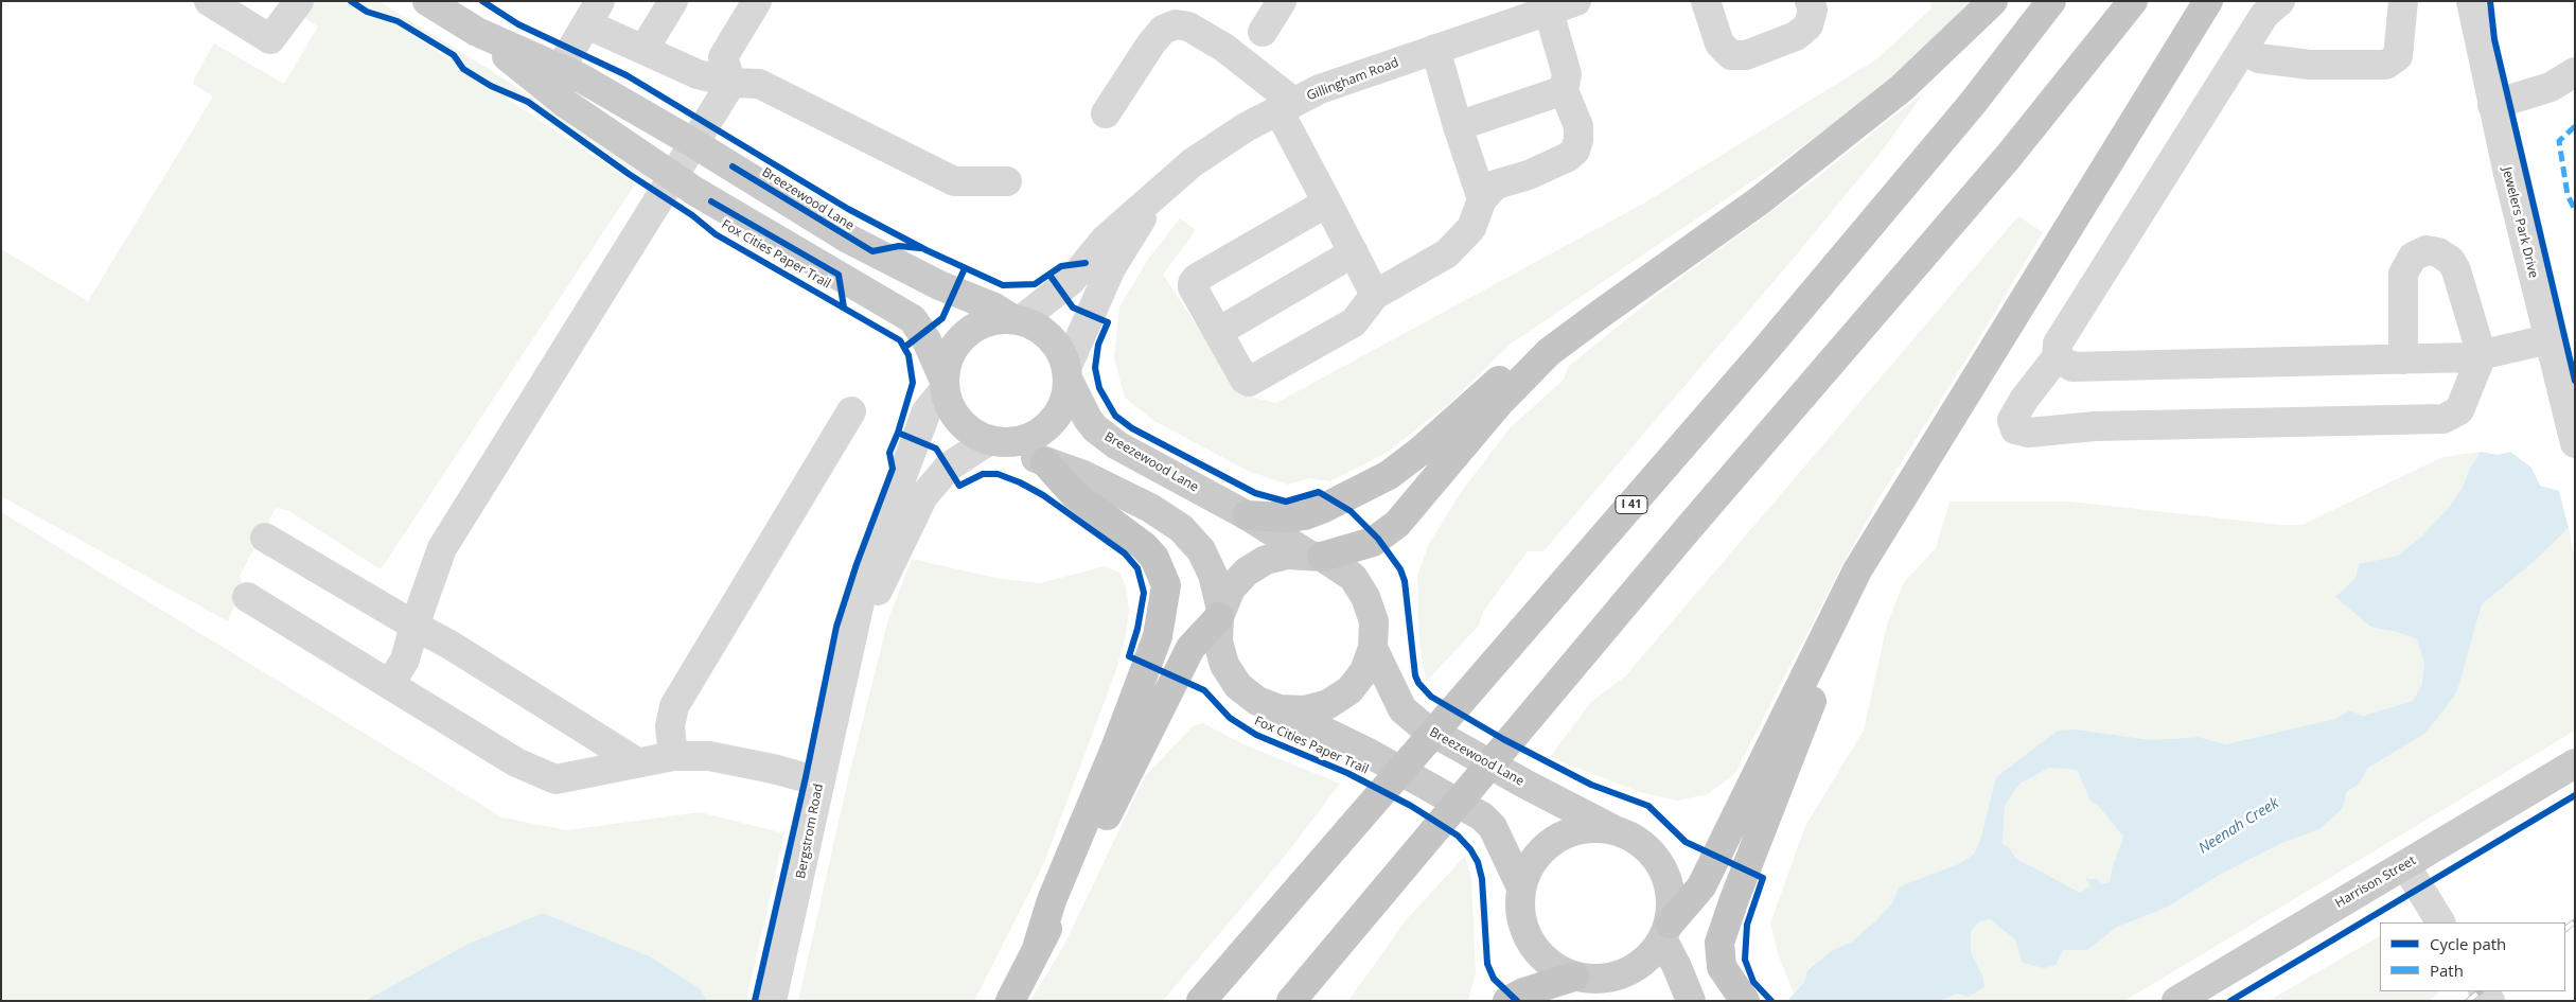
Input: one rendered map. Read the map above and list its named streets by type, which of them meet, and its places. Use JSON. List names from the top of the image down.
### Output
{
  "streets": {
    "highway": ["I 41"],
    "main road": ["Breezewood Lane", "Harrison Street"],
    "street": ["Gillingham Road", "Jewelers Park Drive", "Bergstrom Road"],
    "cycle path": ["Fox Cities Paper Trail"]
  },
  "crossings": [
    ["Gillingham Road", "Breezewood Lane"],
    ["Gillingham Road", "Bergstrom Road"],
    ["Breezewood Lane", "Bergstrom Road"]
  ],
  "water": ["Neenah Creek"],
  "legend": ["Cycle path", "Path"]
}
